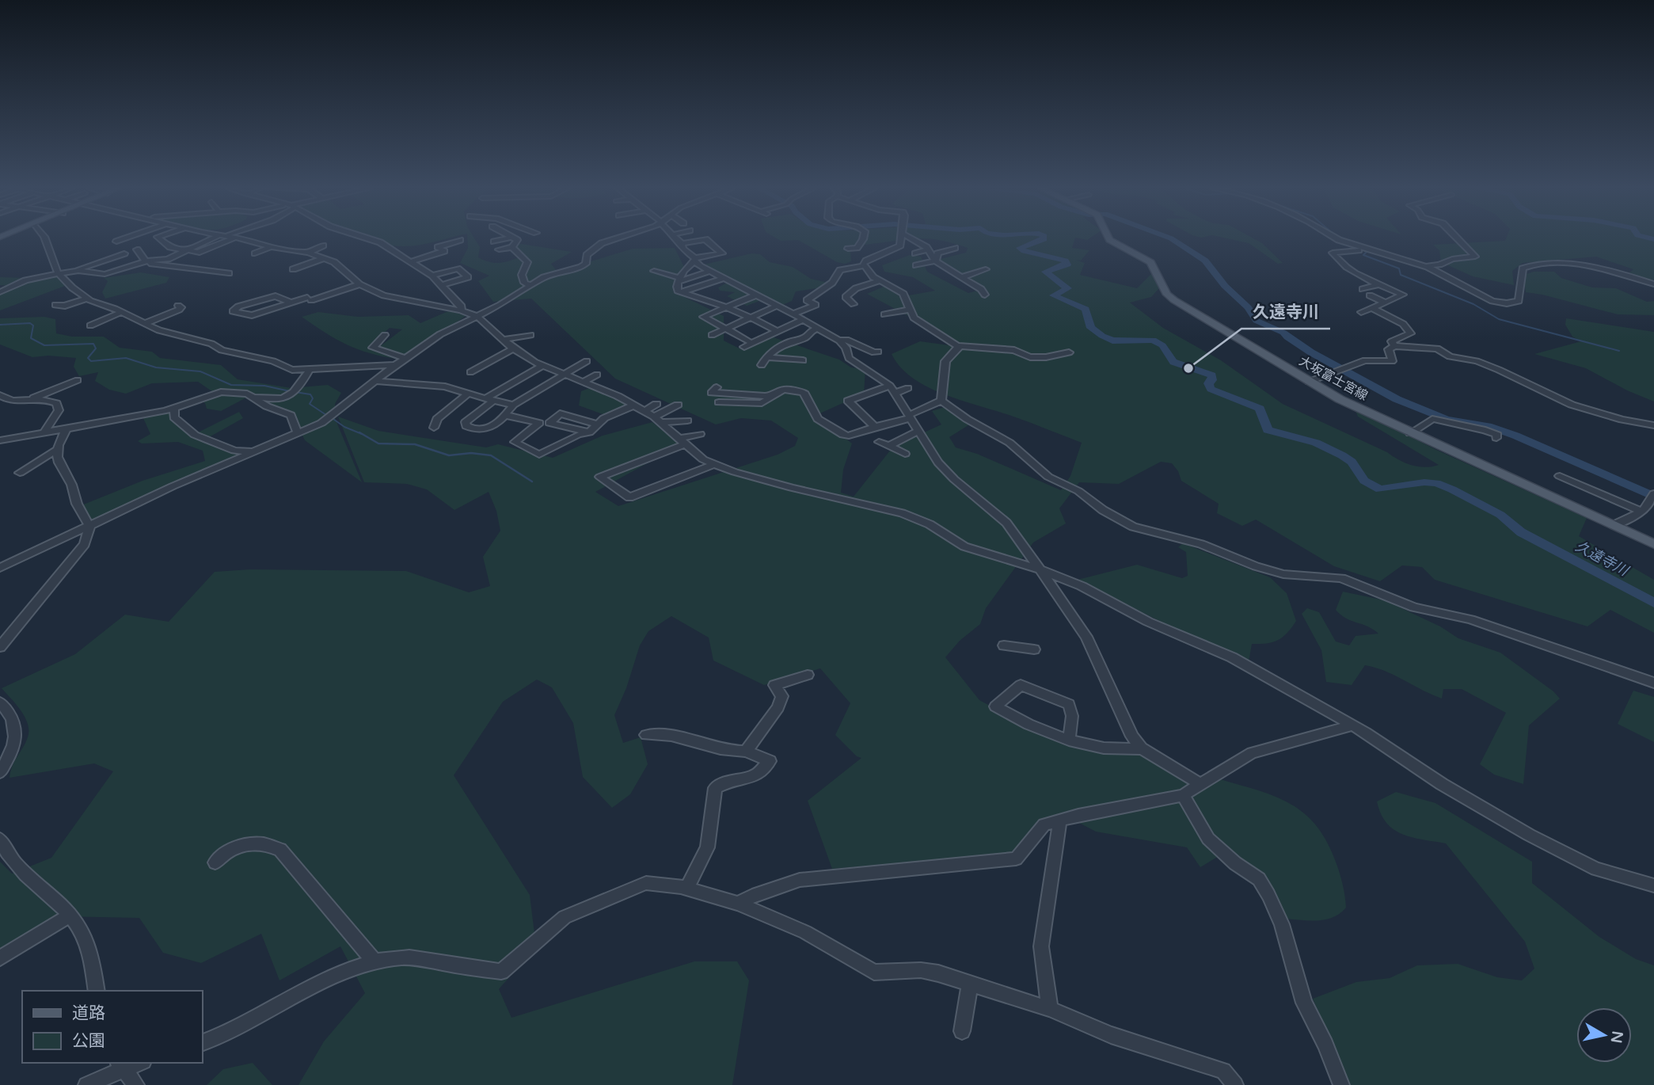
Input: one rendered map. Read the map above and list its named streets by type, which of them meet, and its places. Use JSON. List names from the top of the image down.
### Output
{
  "streets": {
    "main road": ["大坂富士宮線"]
  },
  "water": ["久遠寺川"],
  "places": ["久遠寺川"],
  "legend": ["道路", "公園"],
  "north": "right"
}
